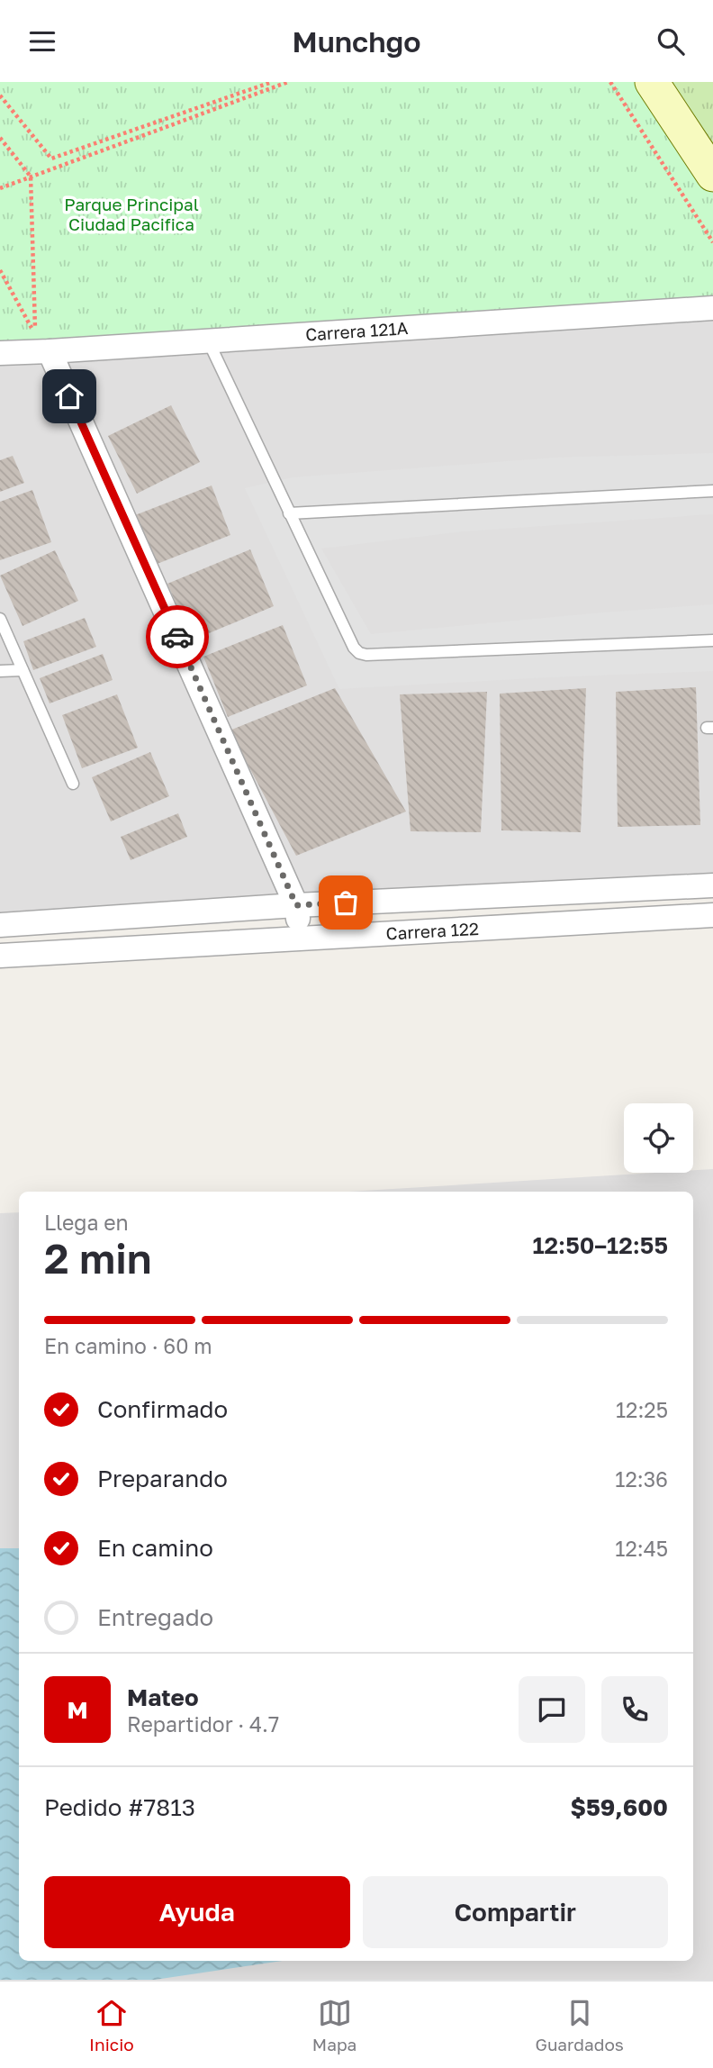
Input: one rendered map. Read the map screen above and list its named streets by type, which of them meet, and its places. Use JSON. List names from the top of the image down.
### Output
{
  "streets": {
    "street": ["Carrera 121A", "Carrera 122"]
  },
  "parks": ["Parque Principal Ciudad Pacifica"],
  "page": {
    "header": "Munchgo",
    "heading": ["2 min", "Llega en", "12:50–12:55"],
    "panel": [
      "Mateo",
      "Repartidor · 4.7",
      "Pedido #7813",
      "$59,600"
    ],
    "bar": "En camino · 60 m",
    "list": [
      ["Confirmado", "12:25"],
      ["Preparando", "12:36"],
      ["En camino", "12:45"],
      "Entregado"
    ],
    "round": "M",
    "buttons": ["Ayuda", "Compartir"],
    "tabs": ["Inicio", "Mapa", "Guardados"]
  }
}
